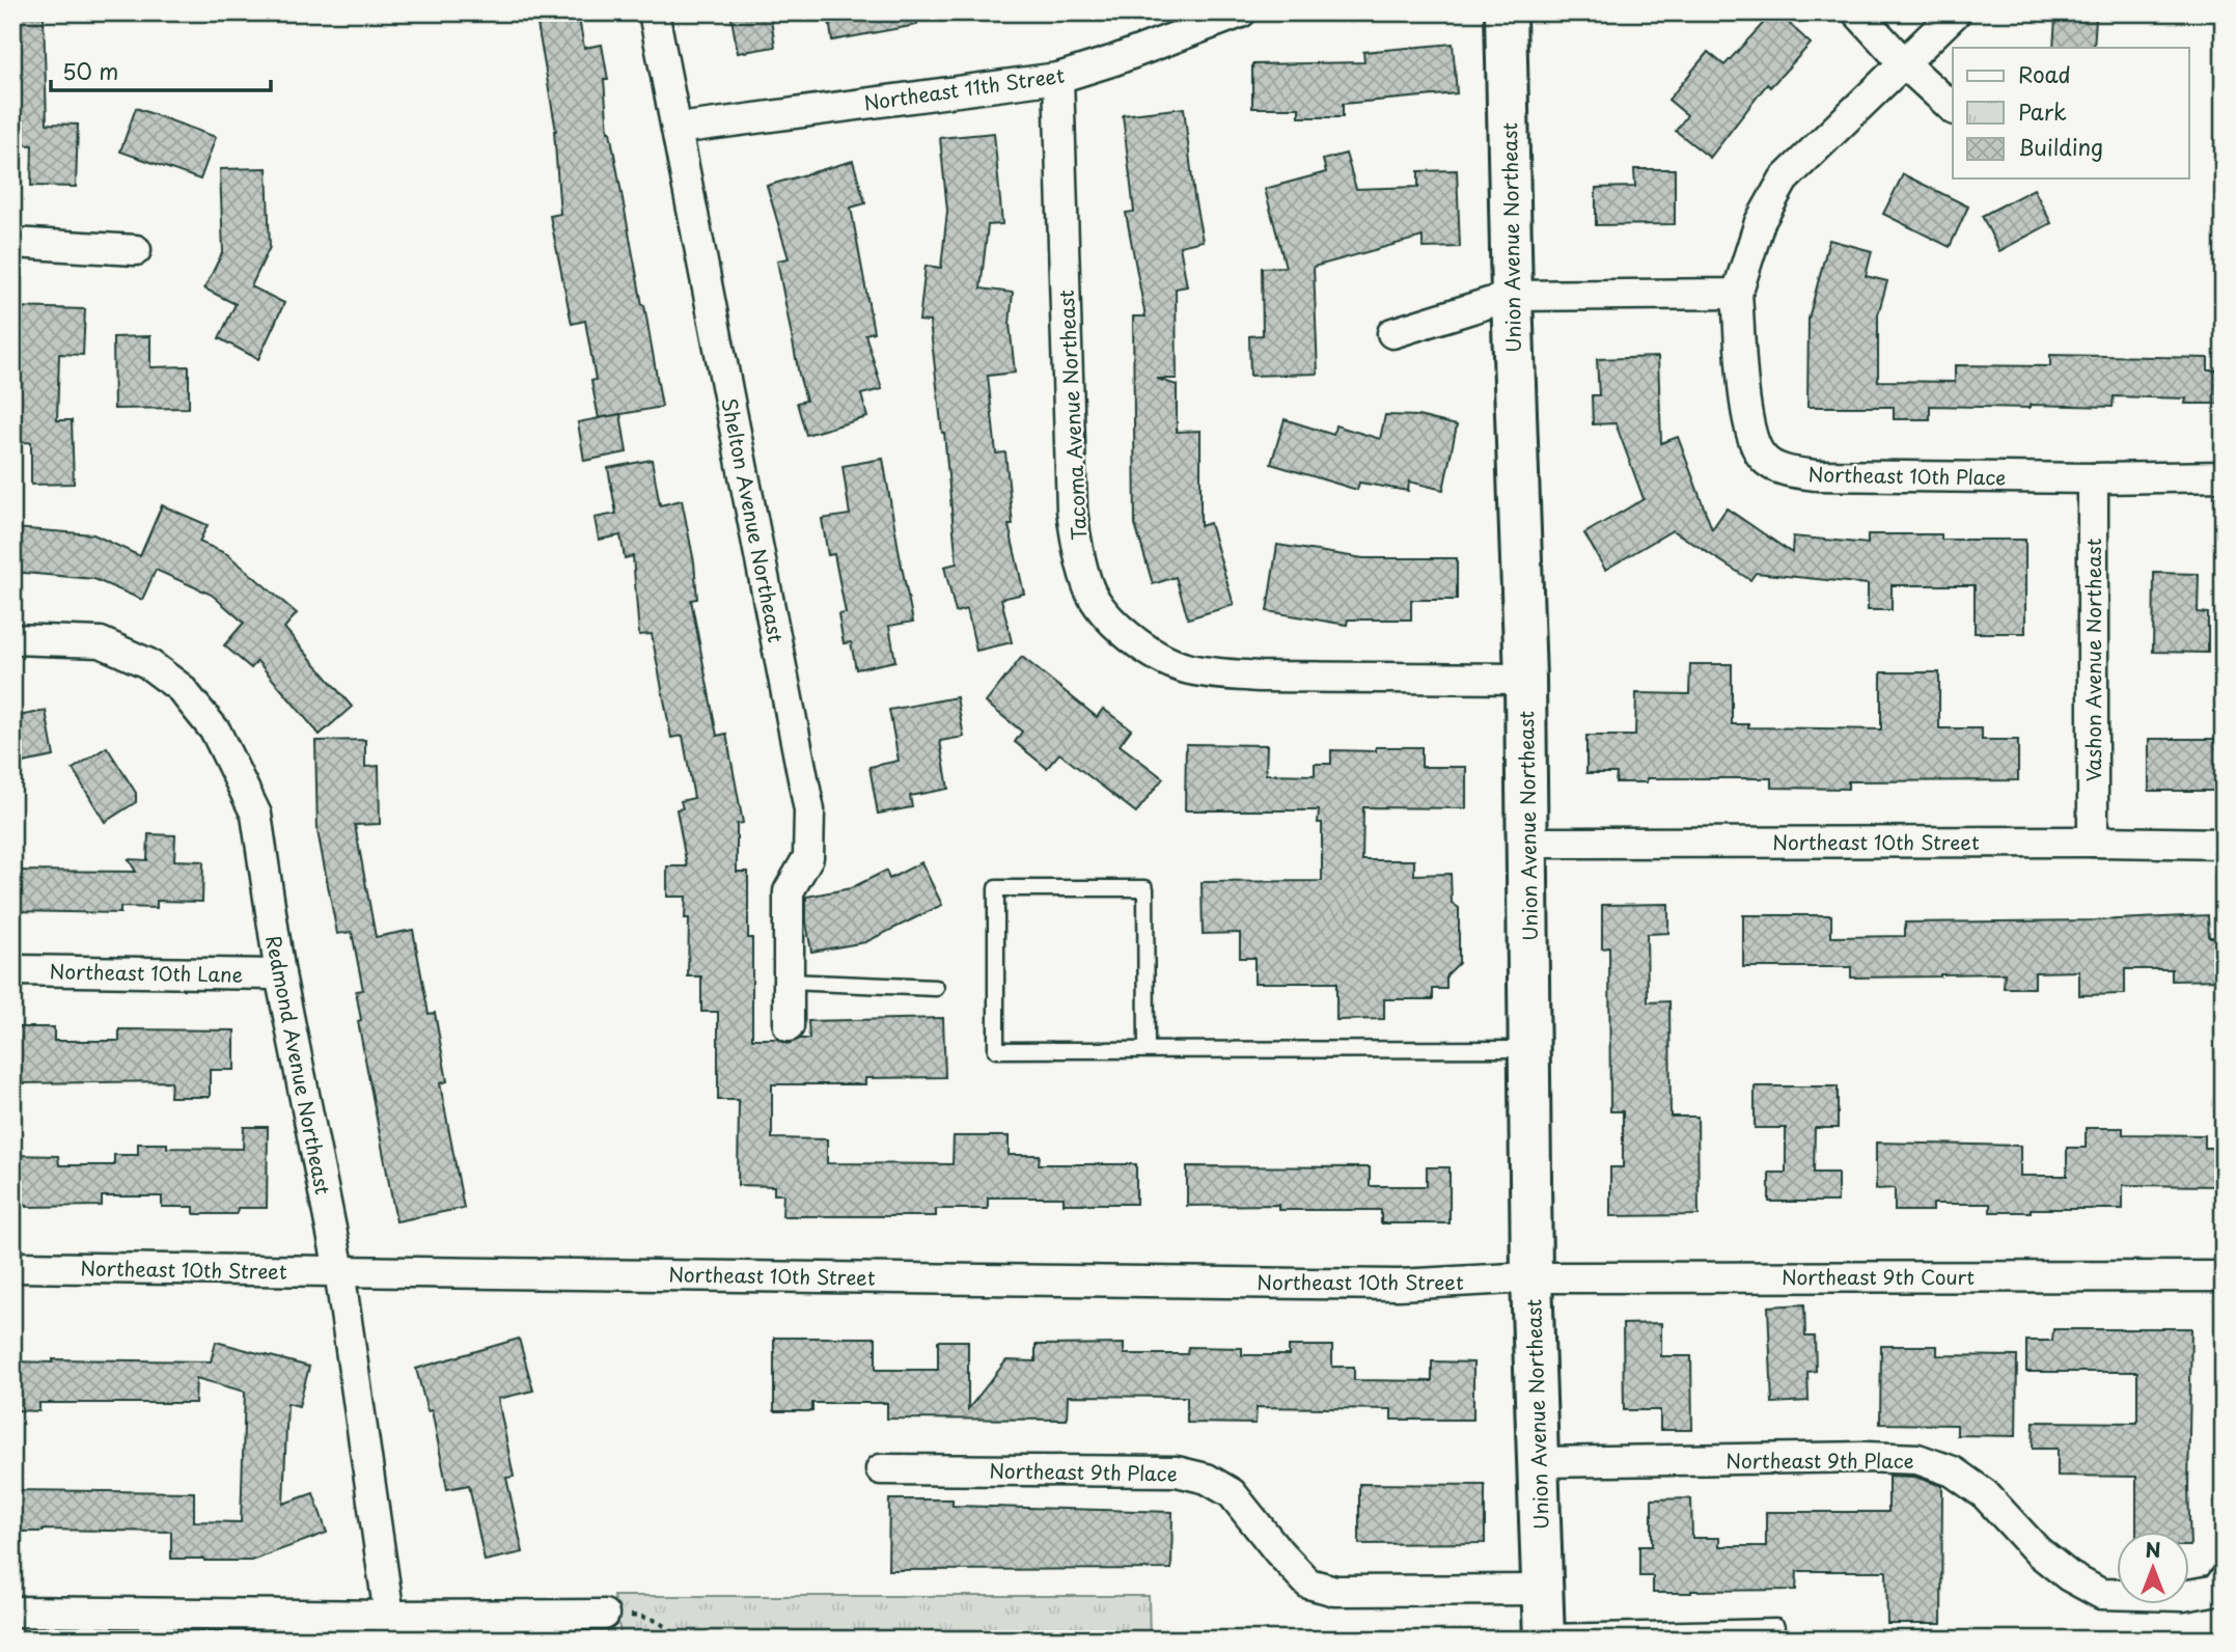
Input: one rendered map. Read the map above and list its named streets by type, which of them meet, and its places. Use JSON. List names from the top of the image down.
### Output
{
  "streets": {
    "street": [
      "Northeast 11th Street",
      "Union Avenue Northeast",
      "Tacoma Avenue Northeast",
      "Northeast 10th Place",
      "Shelton Avenue Northeast",
      "Vashon Avenue Northeast",
      "Northeast 10th Street",
      "Northeast 10th Lane",
      "Redmond Avenue Northeast",
      "Northeast 9th Court",
      "Northeast 9th Place"
    ]
  },
  "crossings": [
    ["Northeast 11th Street", "Tacoma Avenue Northeast"],
    ["Northeast 11th Street", "Shelton Avenue Northeast"],
    ["Union Avenue Northeast", "Tacoma Avenue Northeast"],
    ["Union Avenue Northeast", "Northeast 10th Street"],
    ["Union Avenue Northeast", "Northeast 9th Court"],
    ["Union Avenue Northeast", "Northeast 9th Place"],
    ["Northeast 10th Place", "Vashon Avenue Northeast"],
    ["Vashon Avenue Northeast", "Northeast 10th Street"],
    ["Northeast 10th Street", "Redmond Avenue Northeast"],
    ["Northeast 10th Street", "Northeast 9th Court"],
    ["Northeast 10th Lane", "Redmond Avenue Northeast"]
  ],
  "legend": ["Road", "Park", "Building"],
  "scale_bar": "50 m",
  "north": "top"
}
